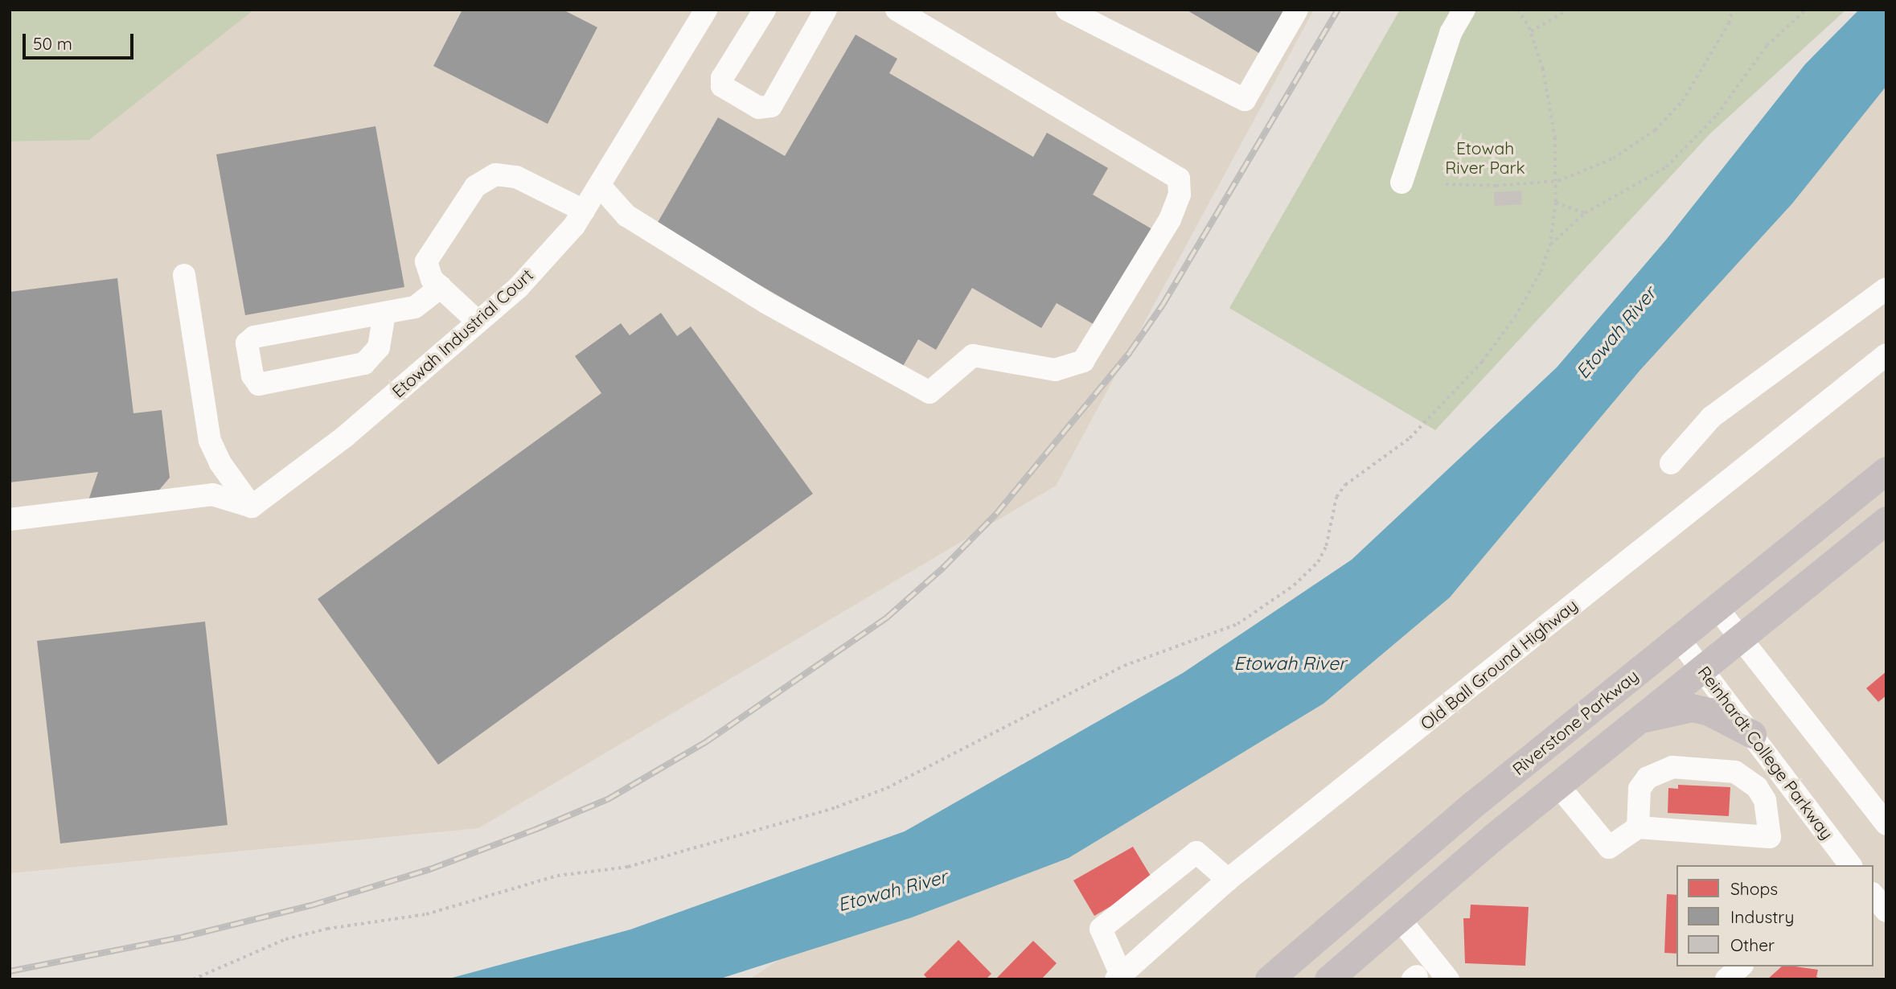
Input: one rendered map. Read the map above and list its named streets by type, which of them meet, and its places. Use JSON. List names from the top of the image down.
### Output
{
  "streets": {
    "main road": ["Riverstone Parkway"],
    "street": ["Etowah Industrial Court", "Old Ball Ground Highway", "Reinhardt College Parkway"]
  },
  "crossings": [
    ["Riverstone Parkway", "Reinhardt College Parkway"]
  ],
  "water": ["Etowah River"],
  "parks": ["Etowah River Park"],
  "legend": ["Shops", "Industry", "Other"],
  "scale_bar": "50 m"
}
